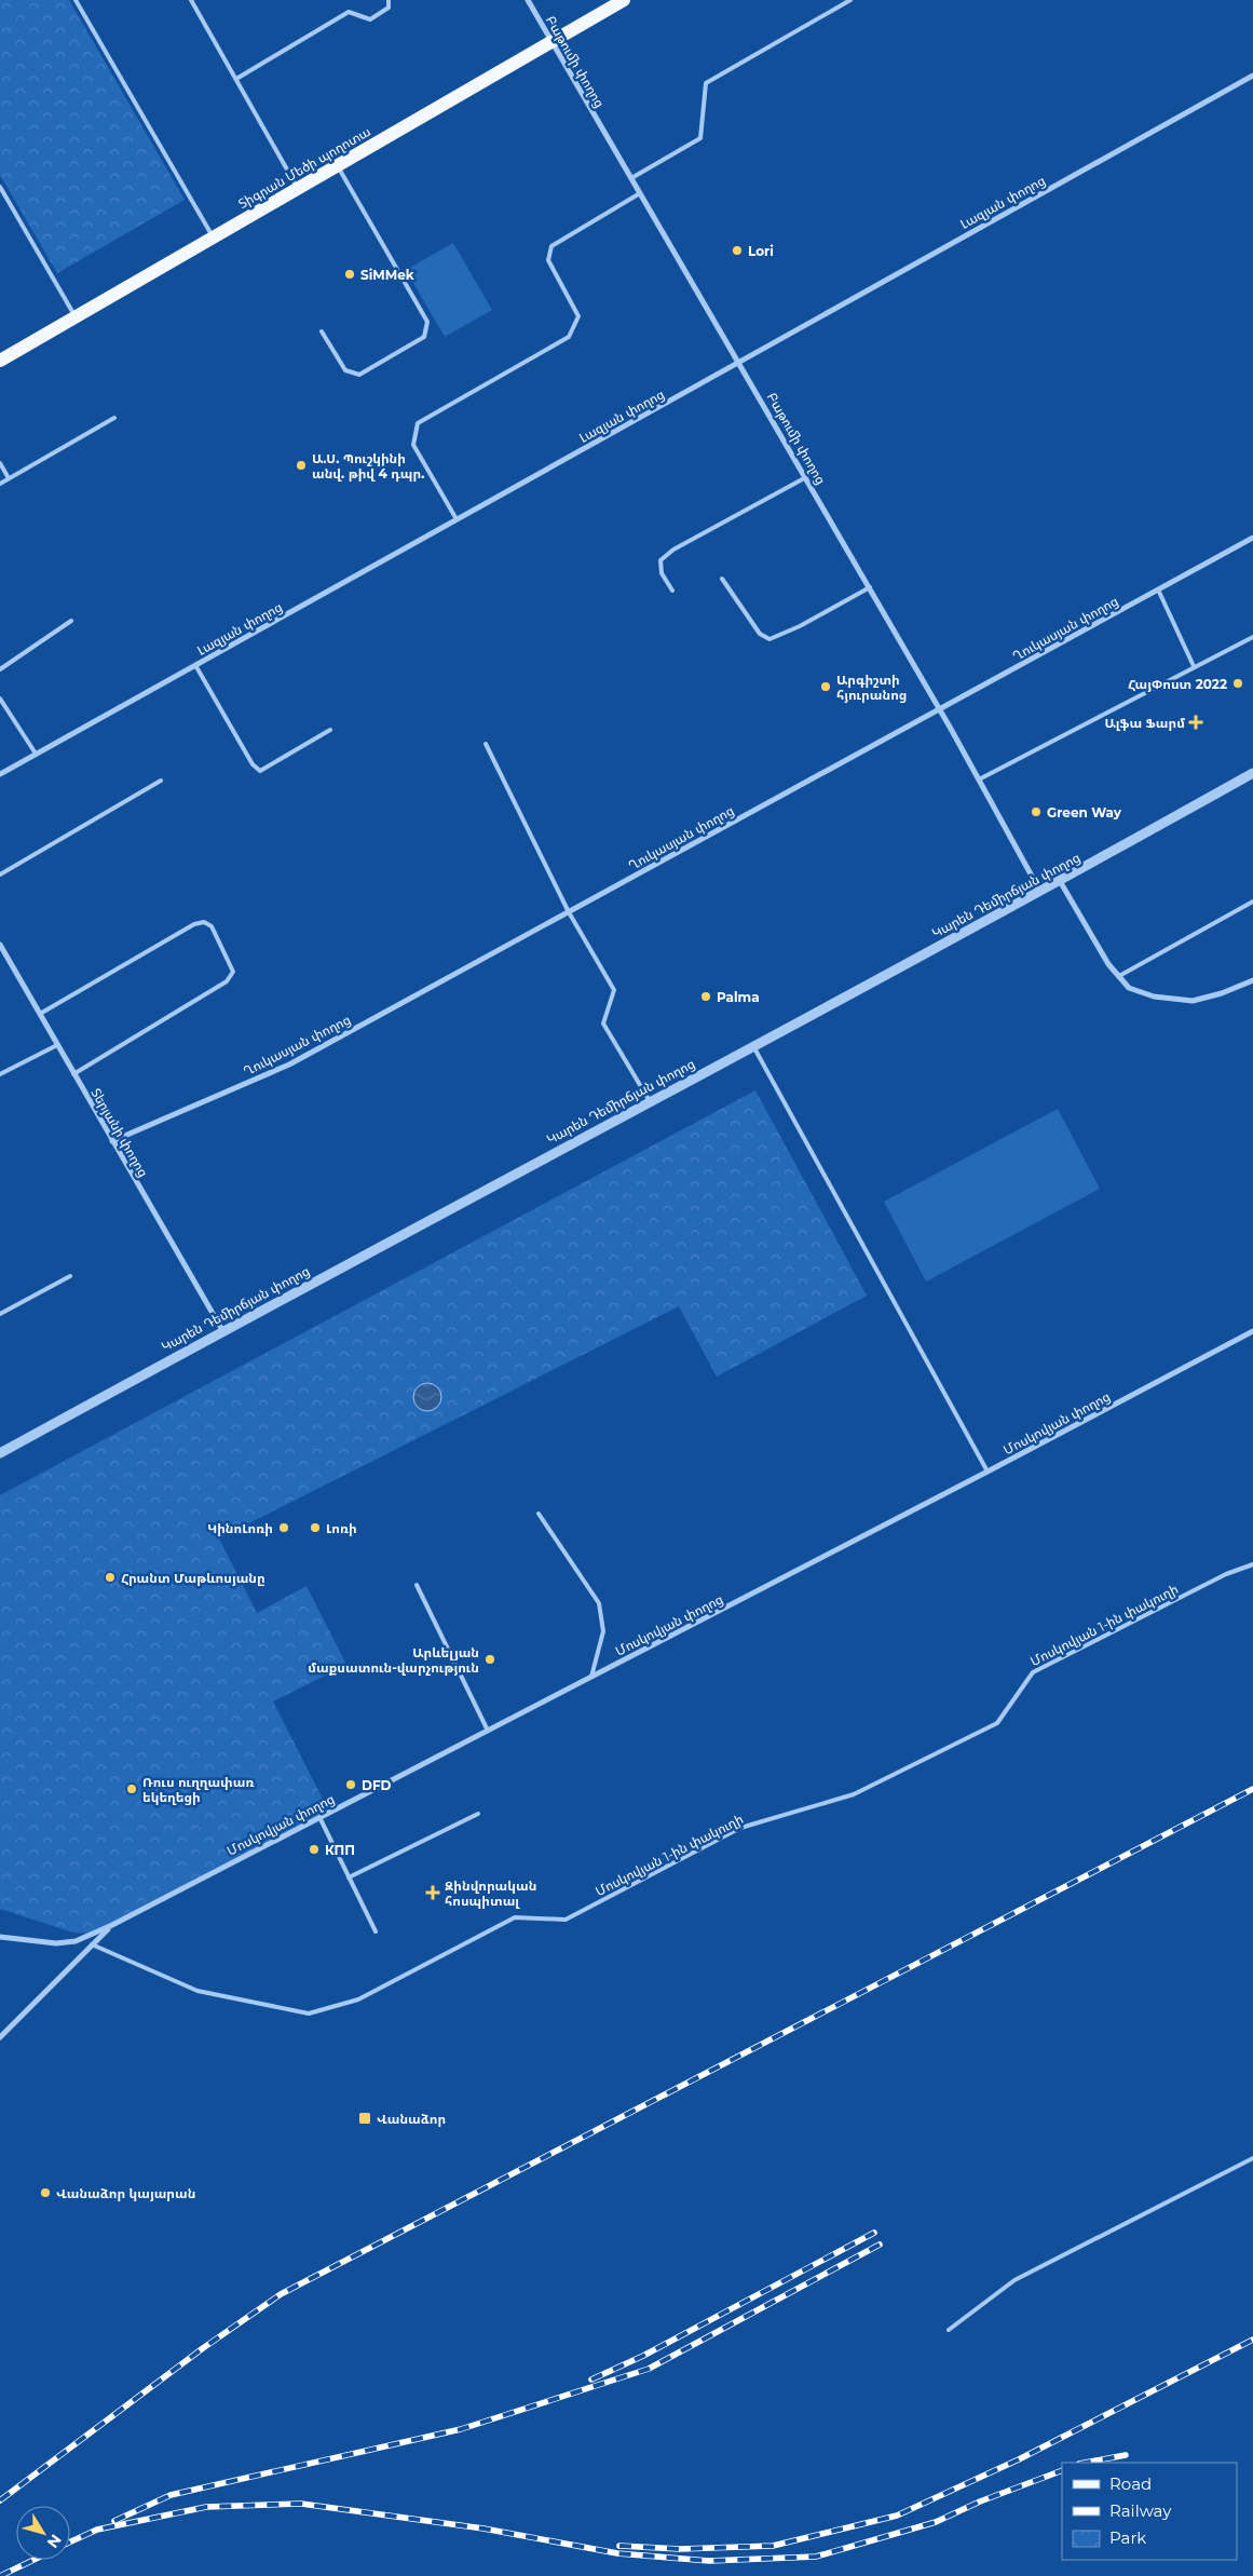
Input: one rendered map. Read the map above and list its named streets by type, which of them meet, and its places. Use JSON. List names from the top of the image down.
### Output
{
  "streets": {
    "main road": ["Տիգրան Մեծի պողոտա"],
    "street": [
      "Բաթումի փողոց",
      "Լազյան փողոց",
      "Ղուկասյան փողոց",
      "Կարեն Դեմիրճյան փողոց",
      "Տերյանի փողոց",
      "Մոսկովյան փողոց"
    ],
    "lane": ["Մոսկովյան 1-ին փակուղի"]
  },
  "crossings": [
    ["Բաթումի փողոց", "Տիգրան Մեծի պողոտա"],
    ["Բաթումի փողոց", "Լազյան փողոց"],
    ["Բաթումի փողոց", "Ղուկասյան փողոց"],
    ["Բաթումի փողոց", "Կարեն Դեմիրճյան փողոց"],
    ["Ղուկասյան փողոց", "Տերյանի փողոց"],
    ["Կարեն Դեմիրճյան փողոց", "Տերյանի փողոց"]
  ],
  "places": {
    "other": [
      "Lori",
      "SiMMek",
      "Ա.Ս. Պուշկինի անվ. թիվ 4 դպր.",
      "ՀայՓոստ 2022",
      "Արգիշտի հյուրանոց",
      "Green Way",
      "Palma",
      "ԿինոԼոռի",
      "Լոռի",
      "Հրանտ Մաթևոսյանը",
      "Արևելյան մաքսատուն-վարչություն",
      "DFD",
      "Ռուս ուղղափառ եկեղեցի",
      "КПП",
      "Վանաձոր կայարան"
    ],
    "health": ["Ալֆա Ֆարմ", "Զինվորական հոսպիտալ"],
    "transit": ["Վանաձոր"]
  },
  "legend": ["Road", "Railway", "Park"],
  "north": "bottom right"
}
